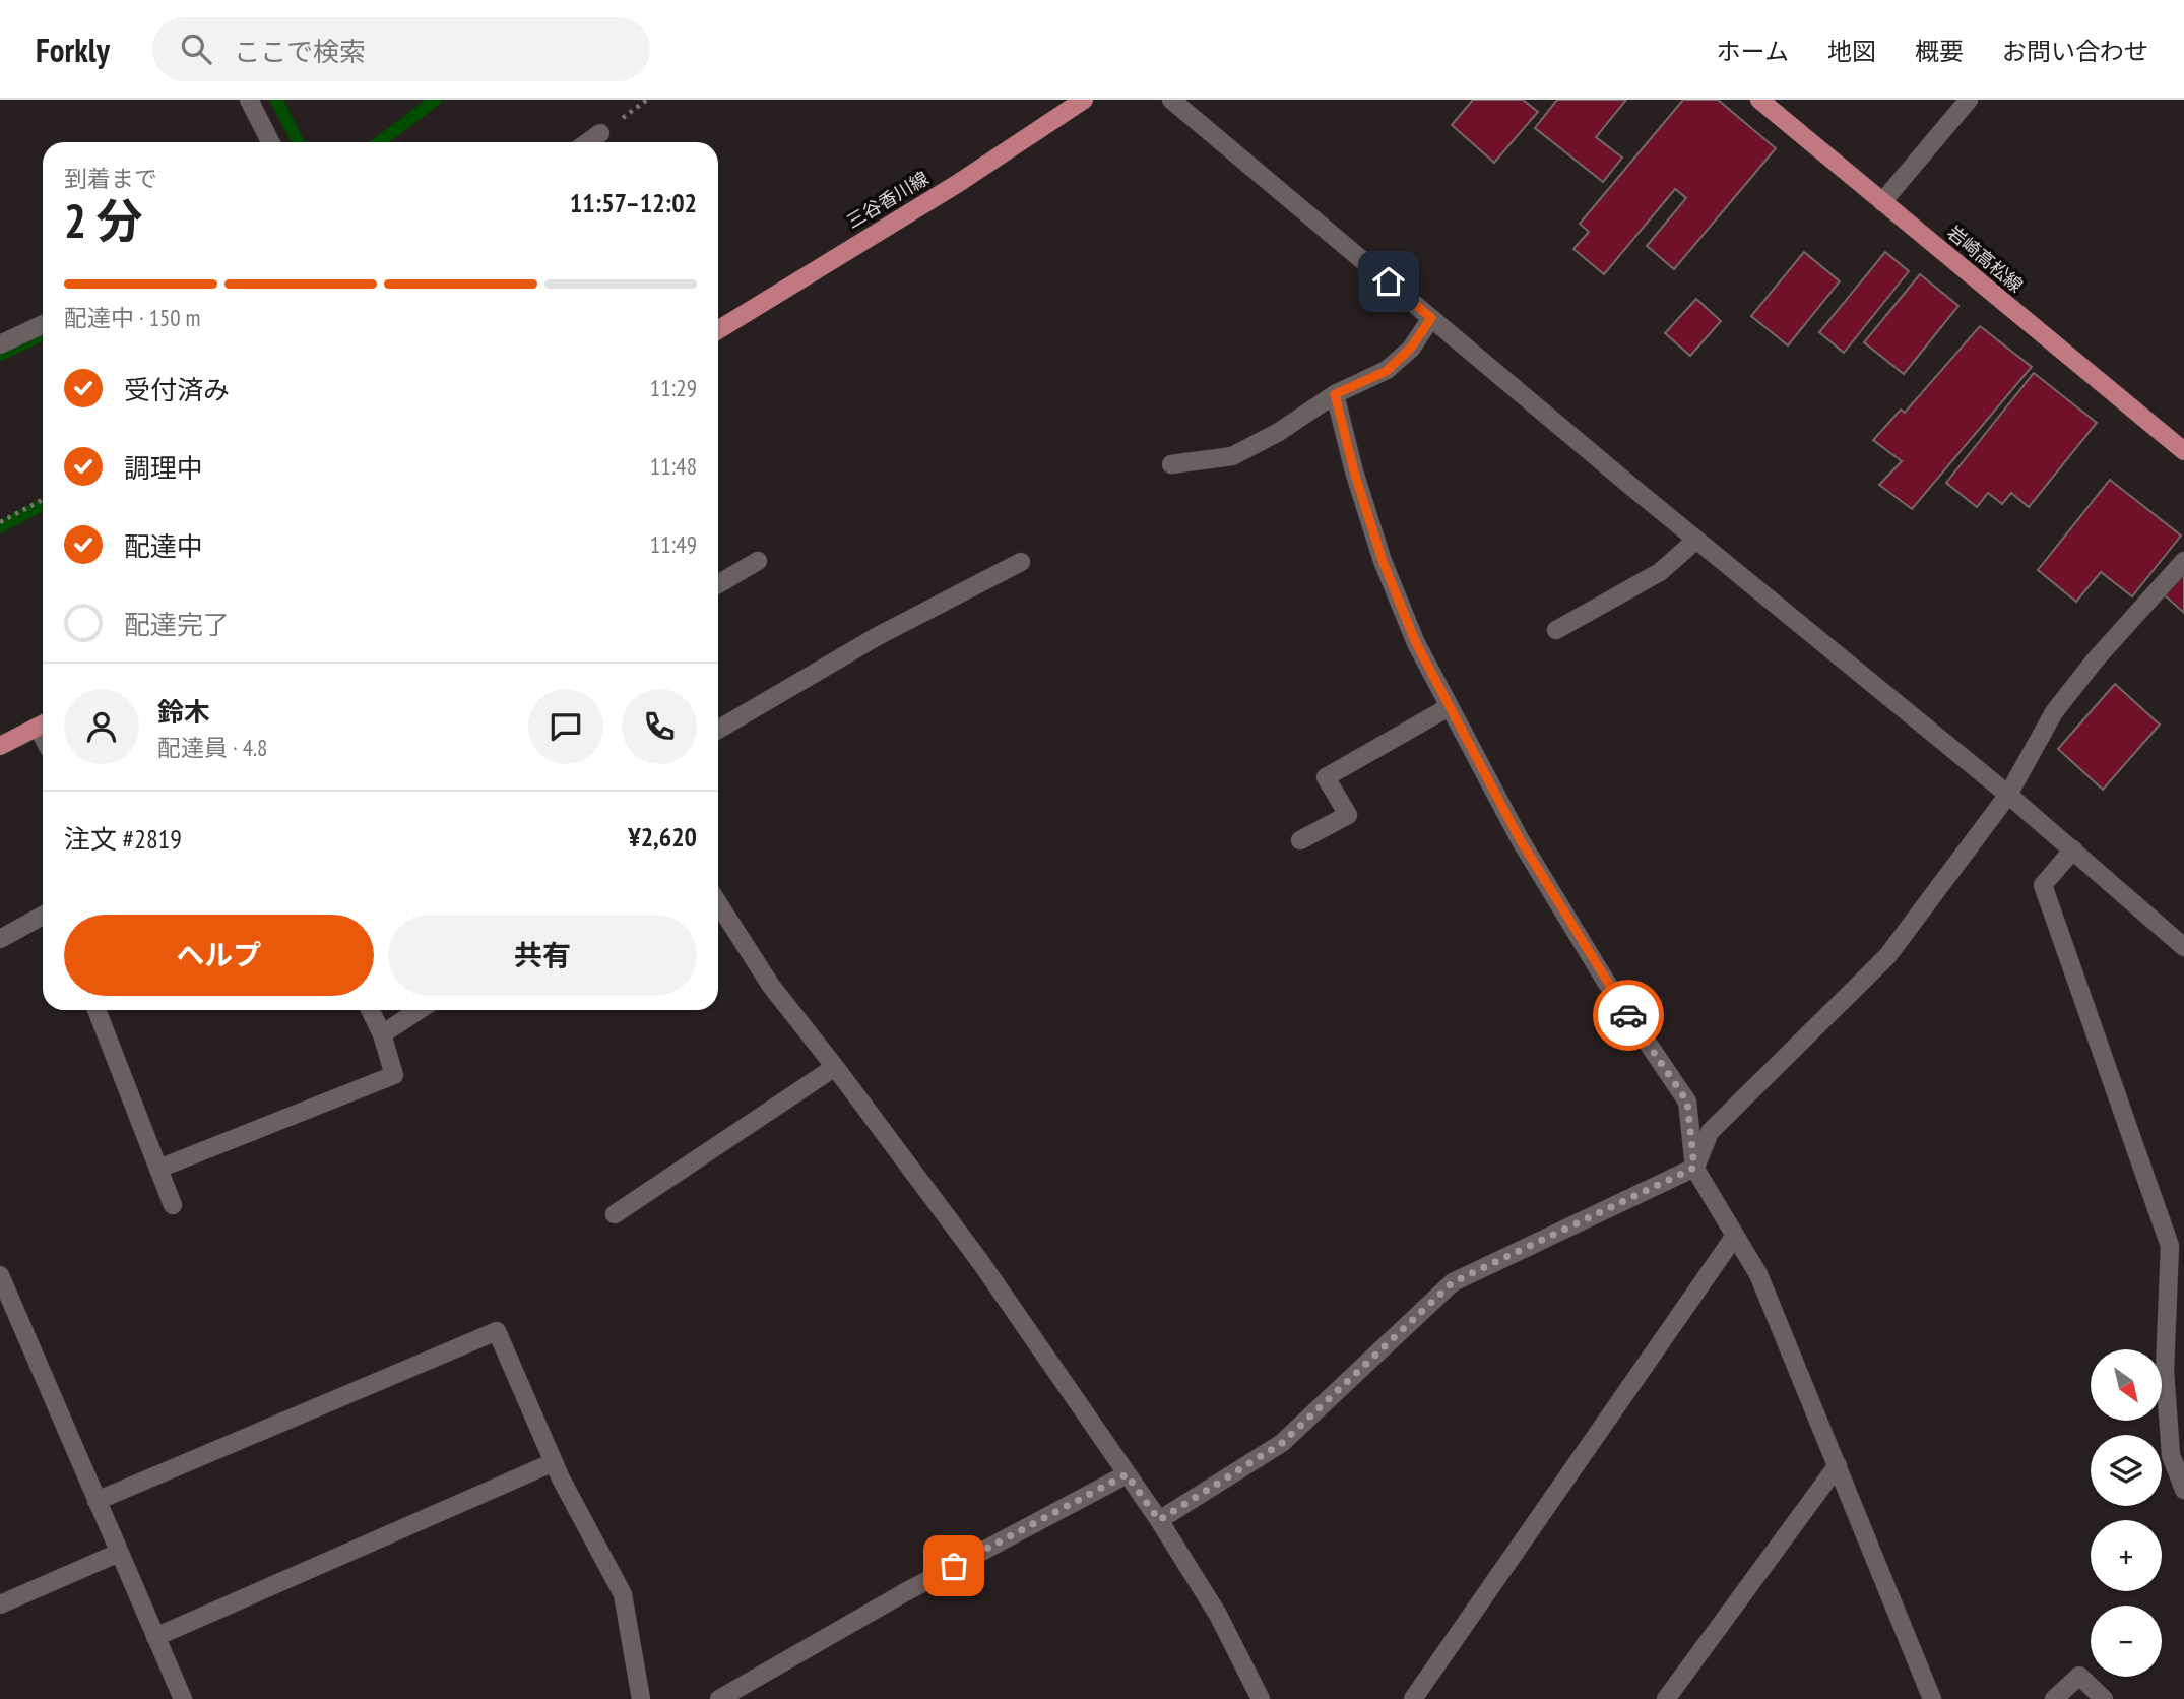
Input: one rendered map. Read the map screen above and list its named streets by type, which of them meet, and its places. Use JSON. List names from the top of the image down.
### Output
{
  "streets": {
    "main road": ["三谷香川線", "岩崎高松線"]
  },
  "north": "bottom right",
  "page": {
    "header": "Forkly",
    "search": "ここで検索",
    "nav": [
      "ホーム",
      "地図",
      "概要",
      "お問い合わせ"
    ],
    "heading": ["2 分", "到着まで", "11:57–12:02"],
    "panel": [
      "鈴木",
      "配達員 · 4.8",
      "注文 #2819",
      "¥2,620"
    ],
    "bar": "配達中 · 150 m",
    "list": [
      ["受付済み", "11:29"],
      ["調理中", "11:48"],
      ["配達中", "11:49"],
      "配達完了"
    ],
    "buttons": ["ヘルプ", "共有"],
    "map_buttons": ["+", "−"]
  }
}
